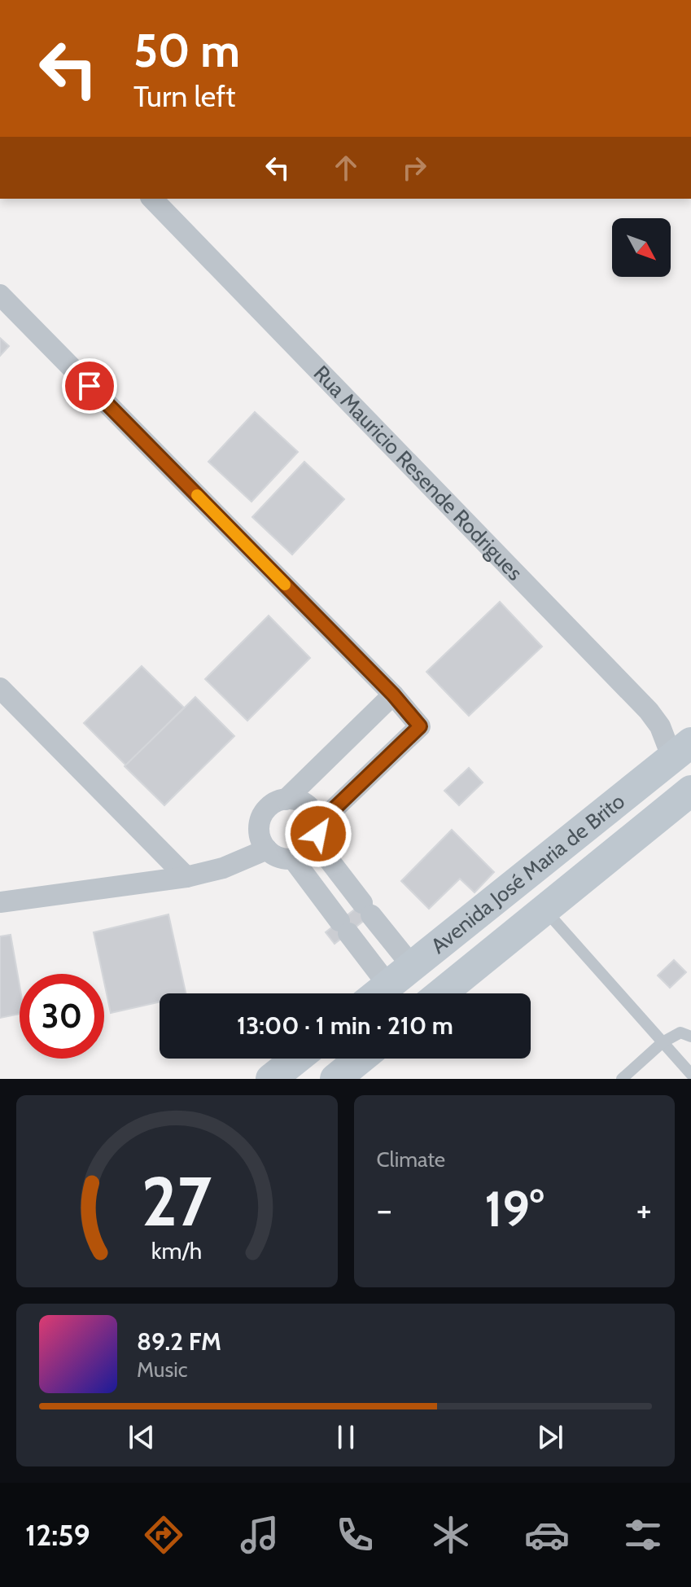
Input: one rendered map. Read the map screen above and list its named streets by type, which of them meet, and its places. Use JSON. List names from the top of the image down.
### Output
{
  "streets": {
    "main road": ["Avenida José Maria de Brito"],
    "street": ["Rua Mauricio Resende Rodrigues"]
  },
  "crossings": [
    ["Rua Mauricio Resende Rodrigues", "Avenida José Maria de Brito"]
  ],
  "north": "bottom right",
  "page": {
    "turn": ["50 m", "Turn left"],
    "limit": "30",
    "trip": "13:00 · 1 min · 210 m",
    "tile": "Climate",
    "heat": ["−", "19°", "+"],
    "song": ["89.2 FM", "Music"],
    "tabs": "12:59",
    "gauge": ["27", "km/h"]
  }
}
